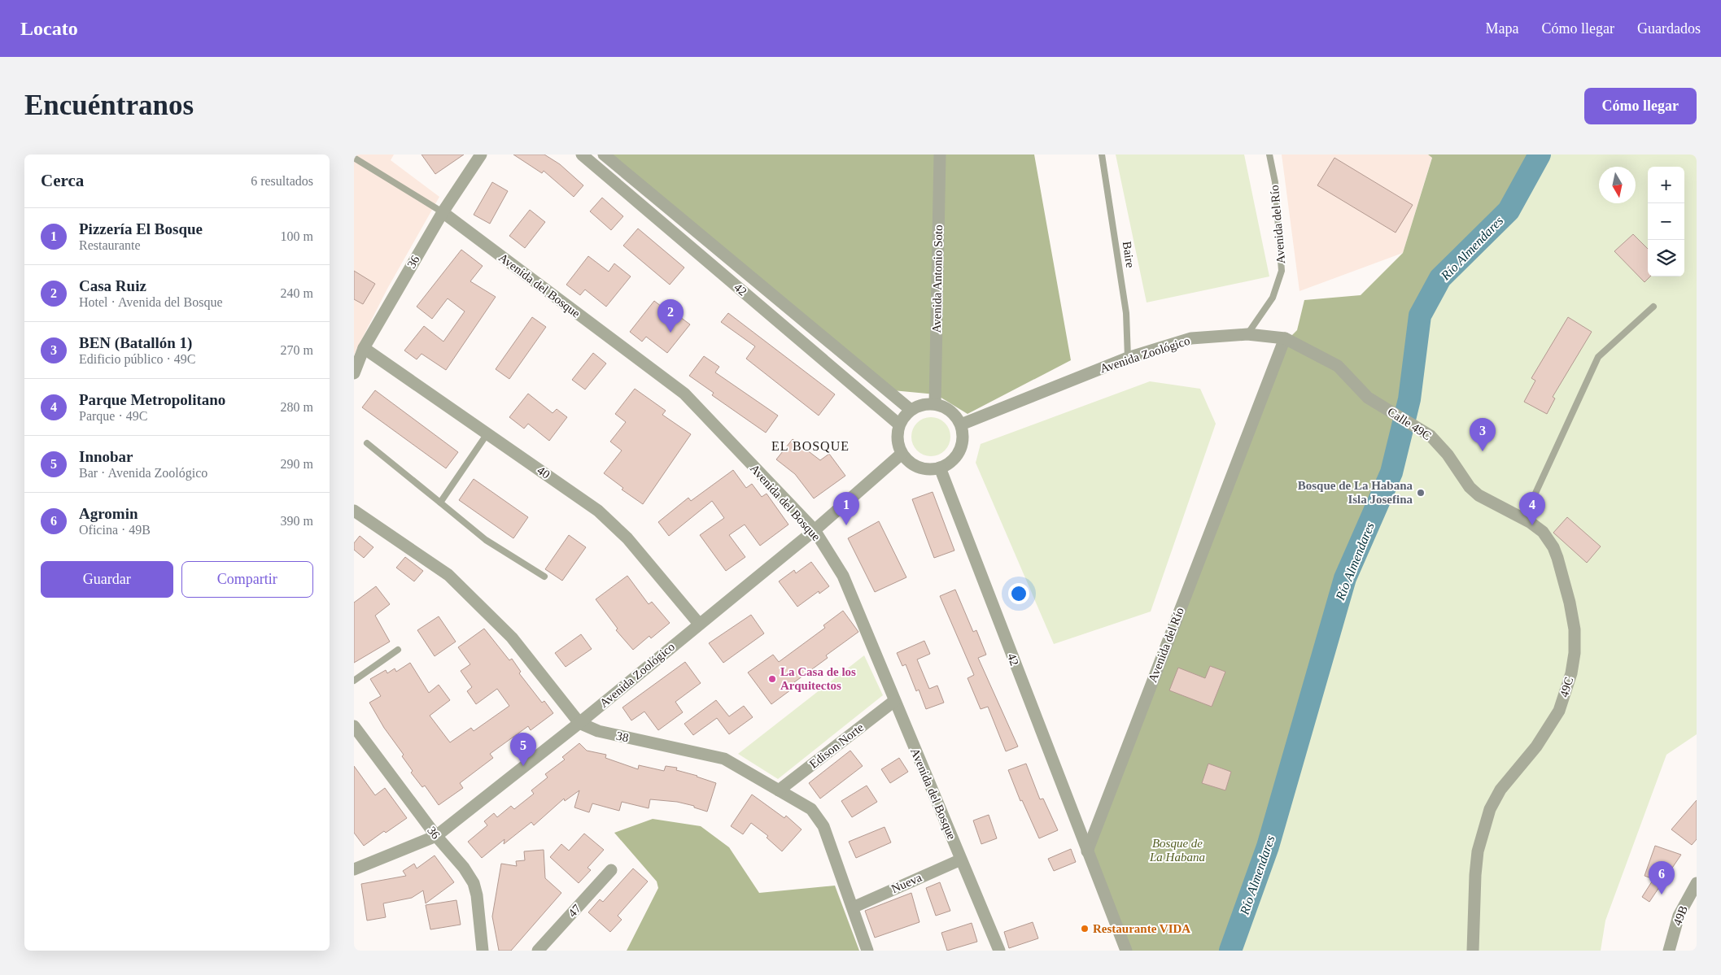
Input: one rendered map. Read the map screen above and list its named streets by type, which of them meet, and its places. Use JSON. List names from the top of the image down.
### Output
{
  "streets": {
    "street": [
      "Avenida del Río",
      "36",
      "Avenida Antonio Soto",
      "Avenida del Bosque",
      "42",
      "Avenida Zoológico",
      "Calle 49C",
      "40",
      "49C",
      "38",
      "Edison Norte",
      "Nueva",
      "47",
      "49B"
    ],
    "lane": ["Baire"]
  },
  "crossings": [
    ["Avenida del Río", "42"],
    ["Avenida del Río", "Avenida Zoológico"],
    ["Baire", "Avenida Zoológico"],
    ["36", "Avenida del Bosque"],
    ["36", "Avenida Zoológico"],
    ["36", "40"],
    ["Avenida Antonio Soto", "42"],
    ["Avenida Antonio Soto", "Avenida Zoológico"],
    ["Avenida del Bosque", "Avenida Zoológico"],
    ["Avenida del Bosque", "Edison Norte"],
    ["Avenida del Bosque", "Nueva"],
    ["42", "Avenida Zoológico"],
    ["Avenida Zoológico", "Calle 49C"],
    ["Avenida Zoológico", "40"],
    ["Avenida Zoológico", "38"],
    ["Calle 49C", "49C"],
    ["38", "Edison Norte"],
    ["38", "Nueva"]
  ],
  "districts": ["EL BOSQUE"],
  "water": ["Río Almendares"],
  "parks": ["Bosque de La Habana"],
  "places": ["Bosque de La Habana Isla Josefina", "La Casa de los Arquitectos", "Restaurante VIDA"],
  "north": "bottom",
  "page": {
    "header": "Locato",
    "nav": ["Mapa", "Cómo llegar", "Guardados"],
    "buttons": [
      "Cómo llegar",
      ["Guardar", "Compartir"]
    ],
    "title": "Encuéntranos",
    "heading": ["Cerca", "6 resultados"],
    "map_buttons": ["+", "−"],
    "list": [
      {
        "mark": "1",
        "name": "Pizzería El Bosque",
        "note": "Restaurante",
        "value": "100 m"
      },
      {
        "mark": "2",
        "name": "Casa Ruiz",
        "note": "Hotel · Avenida del Bosque",
        "value": "240 m"
      },
      {
        "mark": "3",
        "name": "BEN (Batallón 1)",
        "note": "Edificio público · 49C",
        "value": "270 m"
      },
      {
        "mark": "4",
        "name": "Parque Metropolitano",
        "note": "Parque · 49C",
        "value": "280 m"
      },
      {
        "mark": "5",
        "name": "Innobar",
        "note": "Bar · Avenida Zoológico",
        "value": "290 m"
      },
      {
        "mark": "6",
        "name": "Agromin",
        "note": "Oficina · 49B",
        "value": "390 m"
      }
    ],
    "pins": [
      "2",
      "3",
      "1",
      "4",
      "5",
      "6"
    ]
  }
}
